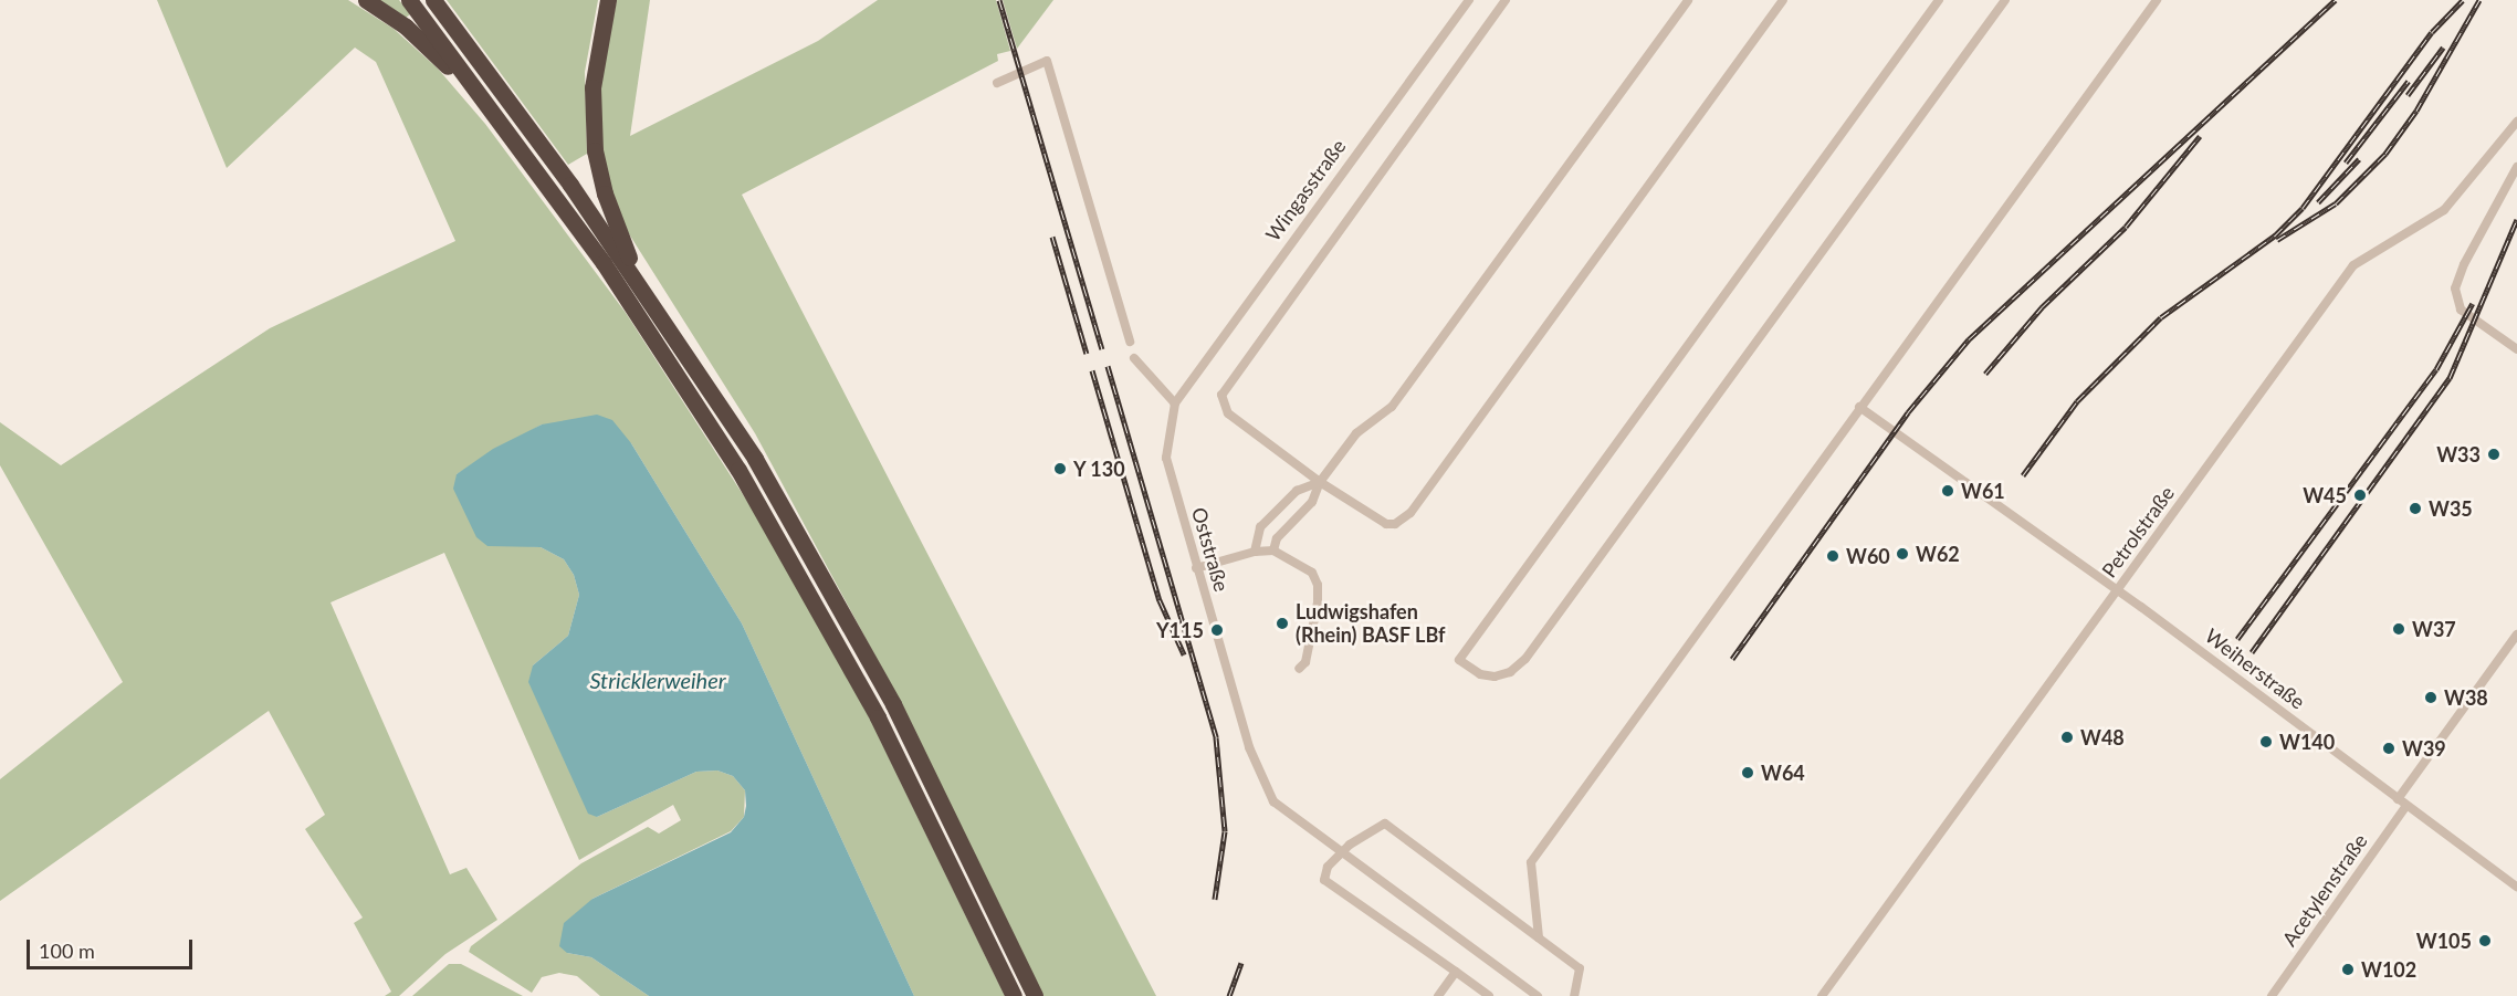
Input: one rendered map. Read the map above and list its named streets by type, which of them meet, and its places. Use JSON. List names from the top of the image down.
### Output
{
  "streets": {
    "street": [
      "Wingasstraße",
      "Petrolstraße",
      "Oststraße",
      "Weiherstraße",
      "Acetylenstraße"
    ]
  },
  "crossings": [
    ["Wingasstraße", "Oststraße"],
    ["Petrolstraße", "Weiherstraße"],
    ["Weiherstraße", "Acetylenstraße"]
  ],
  "water": ["Stricklerweiher"],
  "places": [
    "W33",
    "Y 130",
    "W61",
    "W45",
    "W35",
    "W62",
    "W60",
    "Ludwigshafen (Rhein) BASF LBf",
    "W37",
    "Y115",
    "W38",
    "W48",
    "W140",
    "W39",
    "W64",
    "W105",
    "W102"
  ],
  "scale_bar": "100 m"
}
